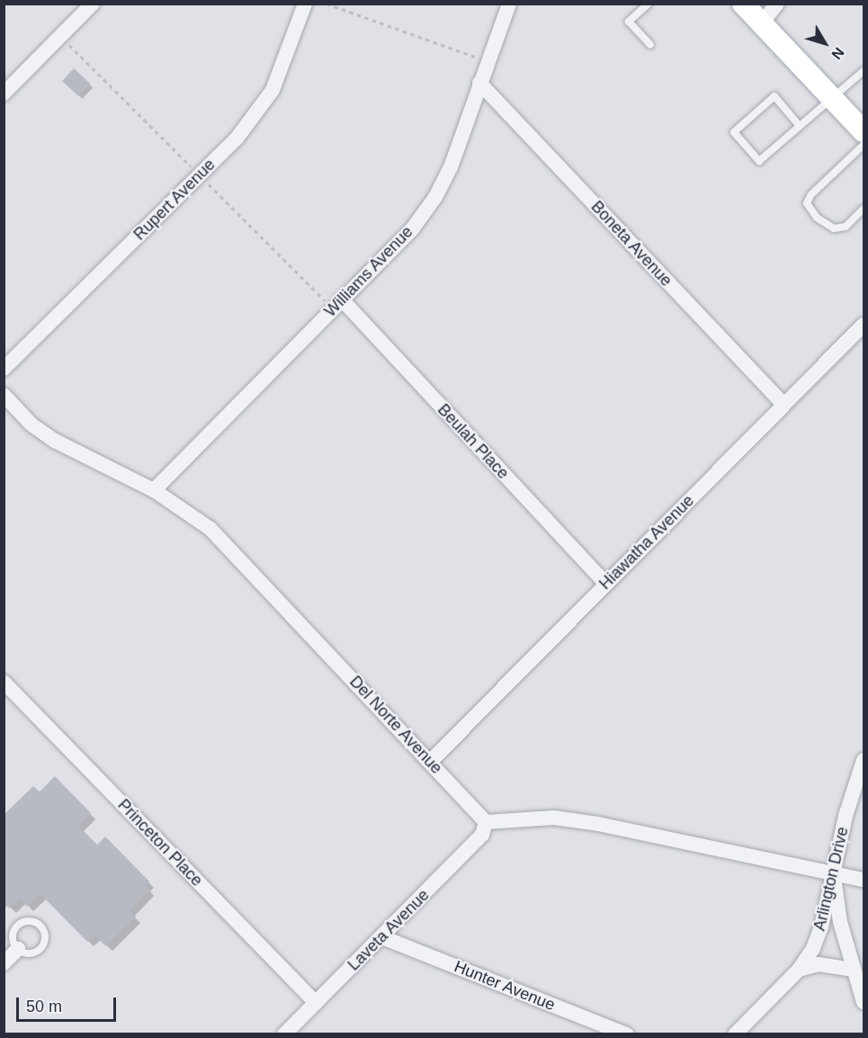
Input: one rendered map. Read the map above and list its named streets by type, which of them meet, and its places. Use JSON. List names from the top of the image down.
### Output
{
  "streets": {
    "street": [
      "Rupert Avenue",
      "Boneta Avenue",
      "Williams Avenue",
      "Beulah Place",
      "Hiawatha Avenue",
      "Del Norte Avenue",
      "Princeton Place",
      "Arlington Drive",
      "Laveta Avenue",
      "Hunter Avenue"
    ]
  },
  "crossings": [
    ["Boneta Avenue", "Williams Avenue"],
    ["Boneta Avenue", "Hiawatha Avenue"],
    ["Williams Avenue", "Beulah Place"],
    ["Williams Avenue", "Del Norte Avenue"],
    ["Beulah Place", "Hiawatha Avenue"],
    ["Hiawatha Avenue", "Del Norte Avenue"],
    ["Del Norte Avenue", "Laveta Avenue"],
    ["Princeton Place", "Laveta Avenue"],
    ["Laveta Avenue", "Hunter Avenue"]
  ],
  "scale_bar": "50 m",
  "north": "bottom right"
}
